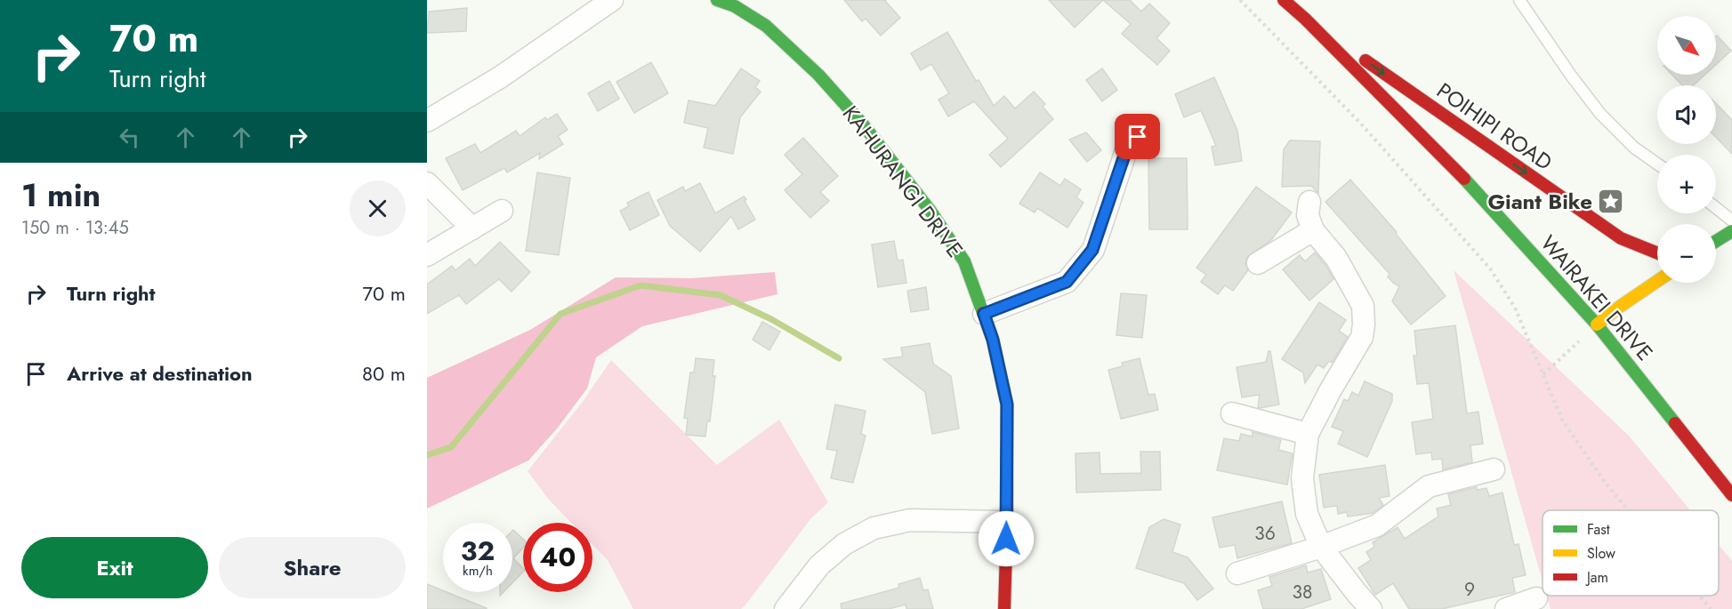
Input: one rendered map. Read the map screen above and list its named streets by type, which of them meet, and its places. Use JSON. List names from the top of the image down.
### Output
{
  "streets": {
    "main road": ["POIHIPI ROAD", "KAHURANGI DRIVE", "WAIRAKEI DRIVE"]
  },
  "crossings": [
    ["POIHIPI ROAD", "WAIRAKEI DRIVE"]
  ],
  "one_way": ["POIHIPI ROAD"],
  "places": {
    "place": ["Giant Bike"]
  },
  "house_numbers": ["36", "9", "38"],
  "legend": ["Fast", "Slow", "Jam"],
  "north": "bottom right",
  "page": {
    "turn": ["70 m", "Turn right"],
    "map_buttons": ["+", "−"],
    "heading": ["1 min", "150 m · 13:45"],
    "list": [
      {
        "name": "Turn right",
        "value": "70 m"
      },
      {
        "name": "Arrive at destination",
        "value": "80 m"
      }
    ],
    "speed": "32 km/h",
    "limit": "40",
    "buttons": ["Exit", "Share"]
  }
}
